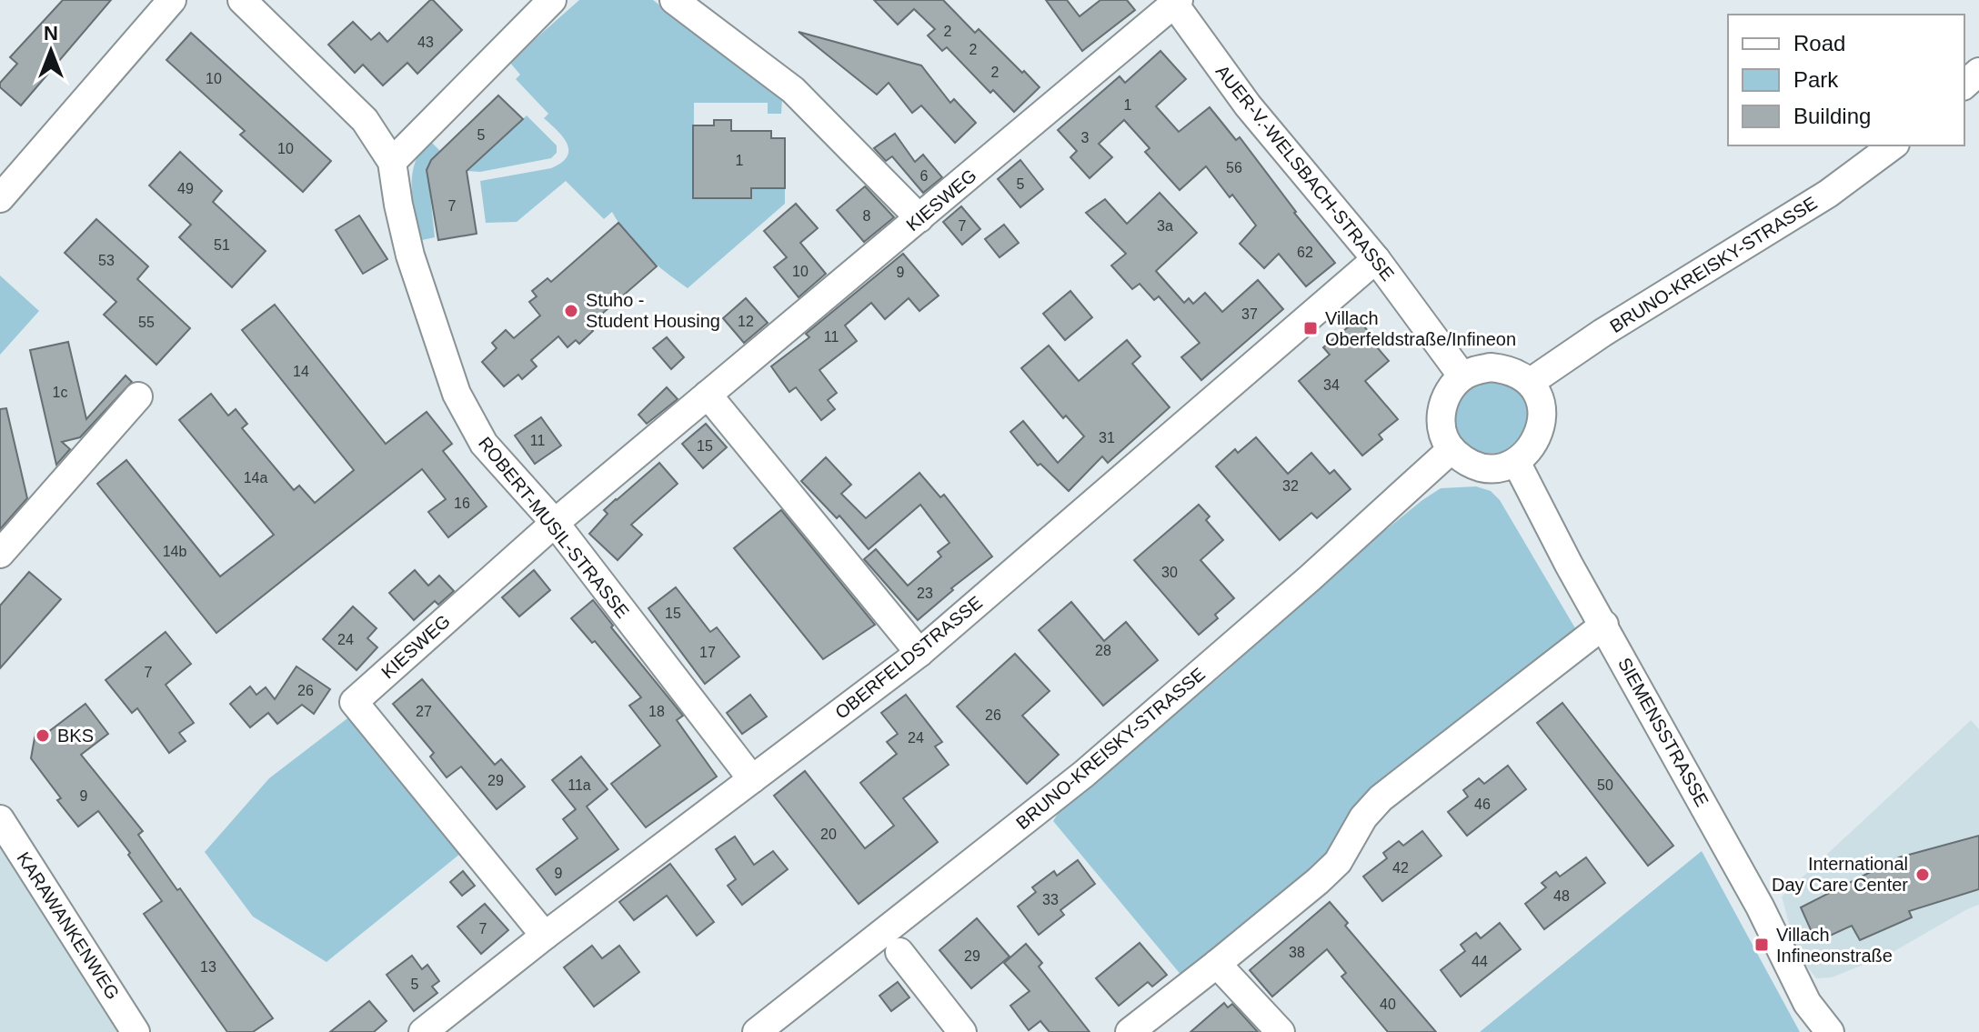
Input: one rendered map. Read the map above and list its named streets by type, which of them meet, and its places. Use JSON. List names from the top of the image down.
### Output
{
  "streets": {
    "street": [
      "AUER-V.-WELSBACH-STRASSE",
      "KIESWEG",
      "BRUNO-KREISKY-STRASSE",
      "ROBERT-MUSIL-STRASSE",
      "OBERFELDSTRASSE",
      "SIEMENSSTRASSE",
      "KARAWANKENWEG"
    ]
  },
  "crossings": [
    ["AUER-V.-WELSBACH-STRASSE", "KIESWEG"],
    ["AUER-V.-WELSBACH-STRASSE", "BRUNO-KREISKY-STRASSE"],
    ["AUER-V.-WELSBACH-STRASSE", "OBERFELDSTRASSE"],
    ["AUER-V.-WELSBACH-STRASSE", "SIEMENSSTRASSE"],
    ["KIESWEG", "ROBERT-MUSIL-STRASSE"],
    ["KIESWEG", "OBERFELDSTRASSE"],
    ["BRUNO-KREISKY-STRASSE", "SIEMENSSTRASSE"],
    ["ROBERT-MUSIL-STRASSE", "OBERFELDSTRASSE"]
  ],
  "places": {
    "other": ["Stuho - Student Housing", "BKS", "International Day Care Center"],
    "transit": ["Villach Oberfeldstraße/Infineon", "Villach Infineonstraße"]
  },
  "house_numbers": [
    "2",
    "43",
    "2",
    "2",
    "10",
    "1",
    "5",
    "3",
    "10",
    "1",
    "56",
    "6",
    "5",
    "49",
    "7",
    "8",
    "7",
    "3a",
    "51",
    "62",
    "53",
    "10",
    "9",
    "37",
    "12",
    "55",
    "11",
    "14",
    "34",
    "1c",
    "31",
    "11",
    "15",
    "14a",
    "32",
    "16",
    "14b",
    "30",
    "23",
    "15",
    "24",
    "28",
    "17",
    "7",
    "26",
    "27",
    "18",
    "26",
    "24",
    "29",
    "11a",
    "50",
    "9",
    "46",
    "20",
    "42",
    "9",
    "48",
    "33",
    "7",
    "38",
    "29",
    "44",
    "13",
    "5",
    "40"
  ],
  "legend": ["Road", "Park", "Building"],
  "north": "top"
}
